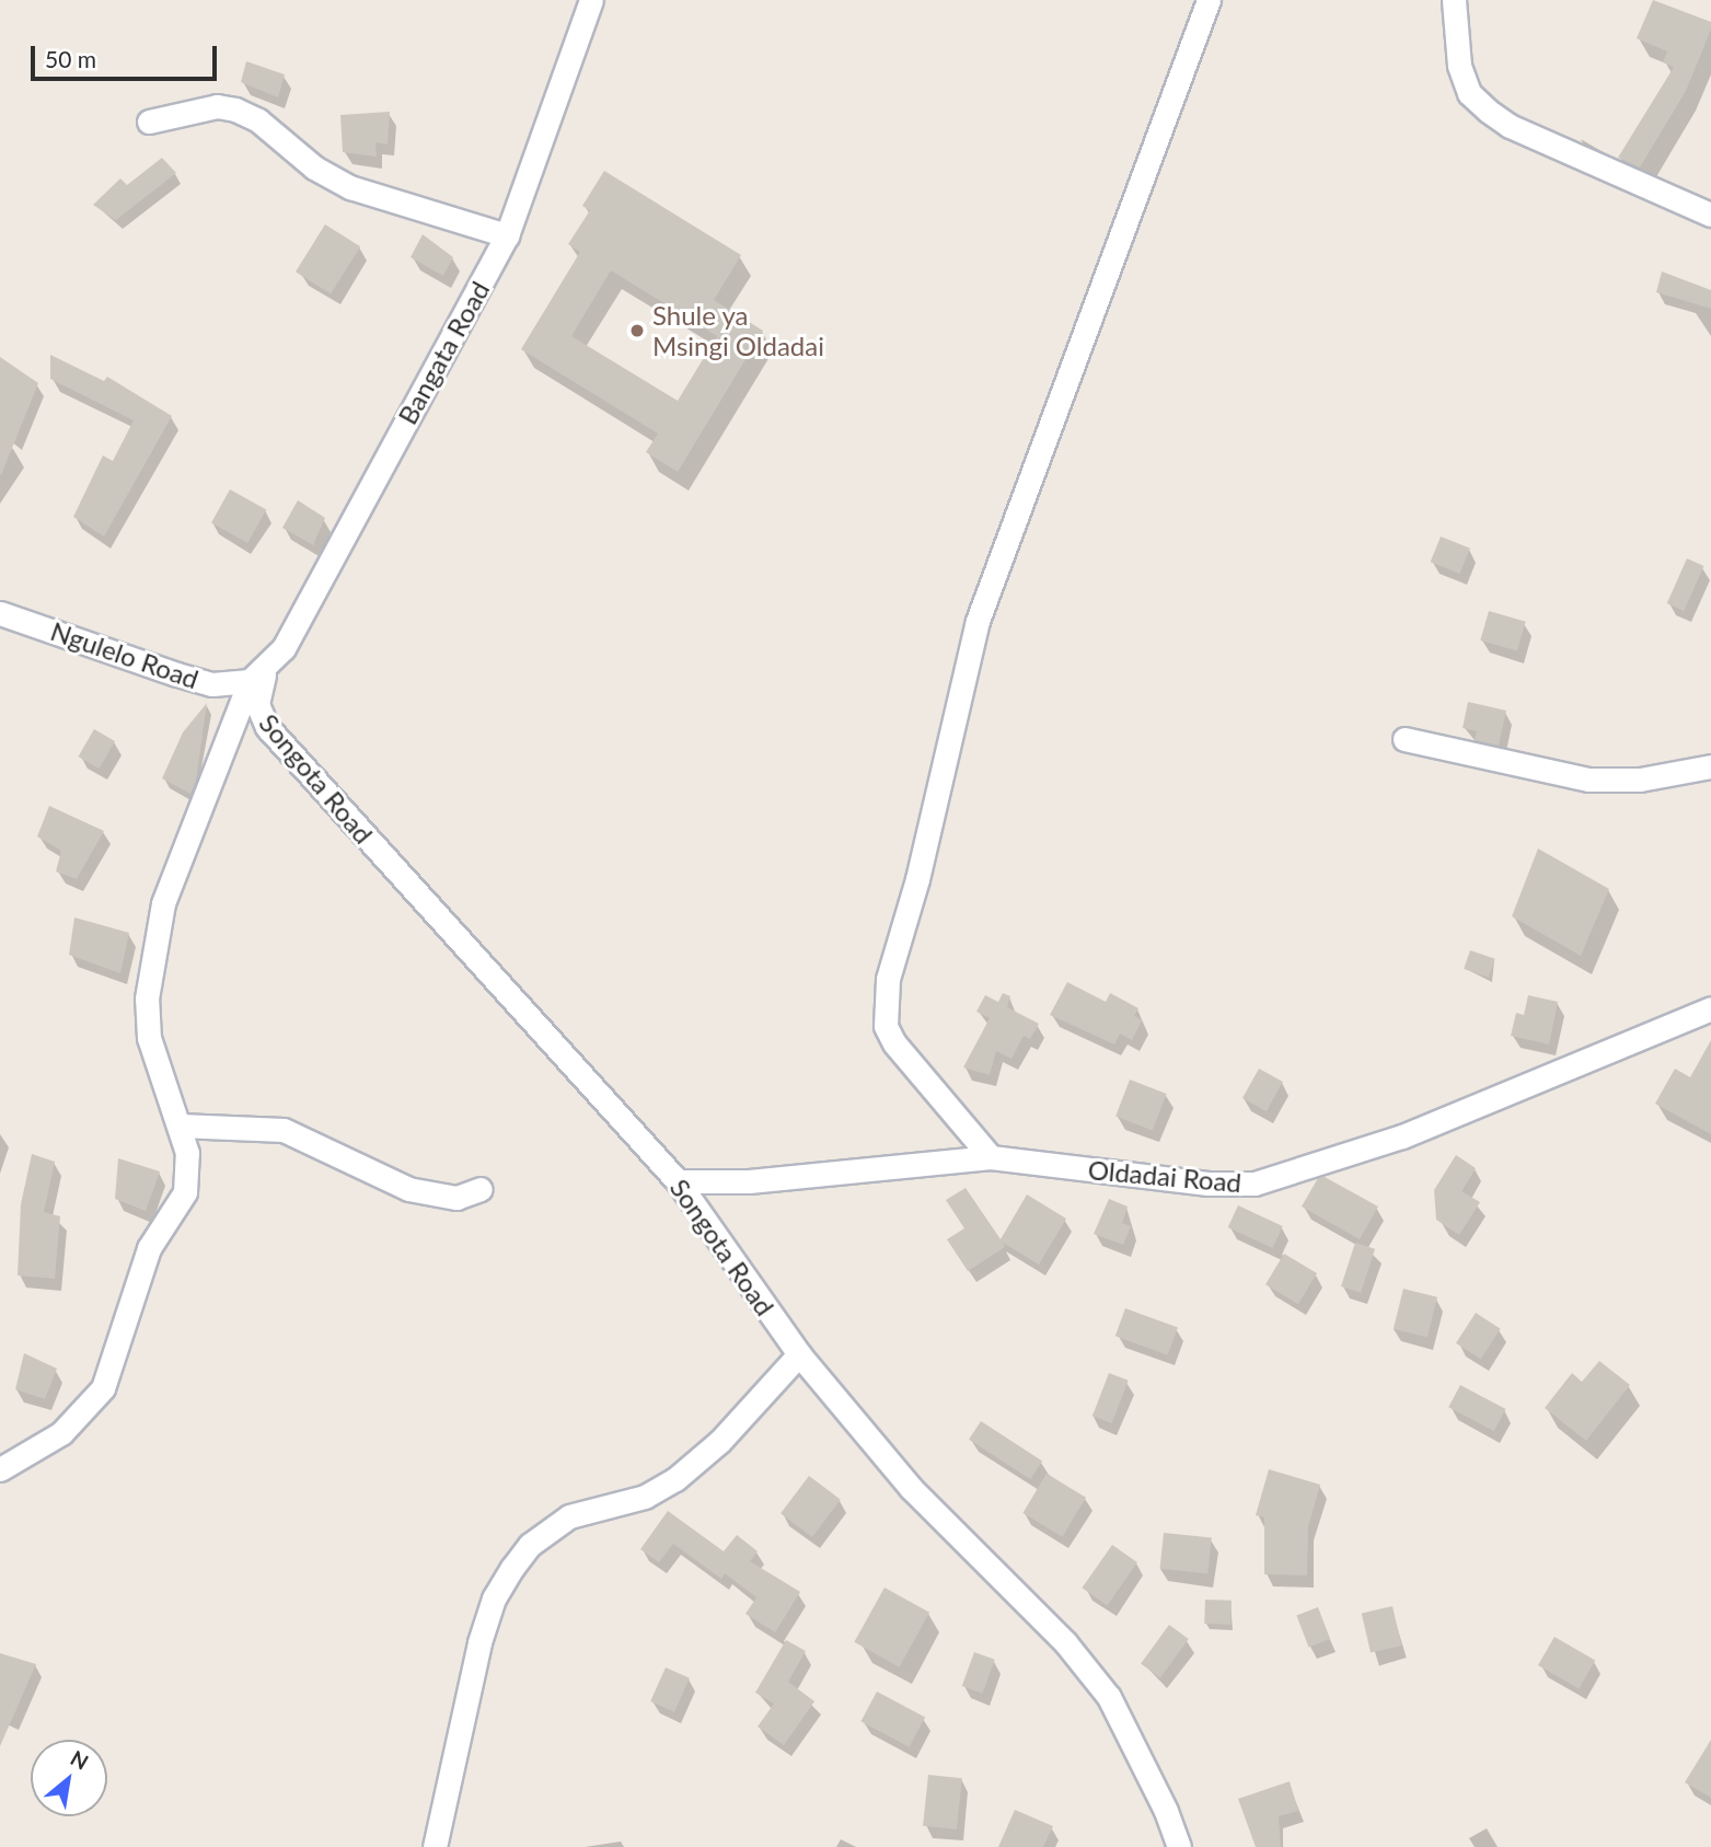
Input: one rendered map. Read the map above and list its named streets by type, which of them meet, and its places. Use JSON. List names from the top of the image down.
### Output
{
  "streets": {
    "street": [
      "Bangata Road",
      "Ngulelo Road",
      "Songota Road",
      "Oldadai Road"
    ]
  },
  "crossings": [
    ["Bangata Road", "Ngulelo Road"],
    ["Bangata Road", "Songota Road"],
    ["Songota Road", "Oldadai Road"]
  ],
  "places": ["Shule ya Msingi Oldadai"],
  "scale_bar": "50 m",
  "north": "top right"
}
